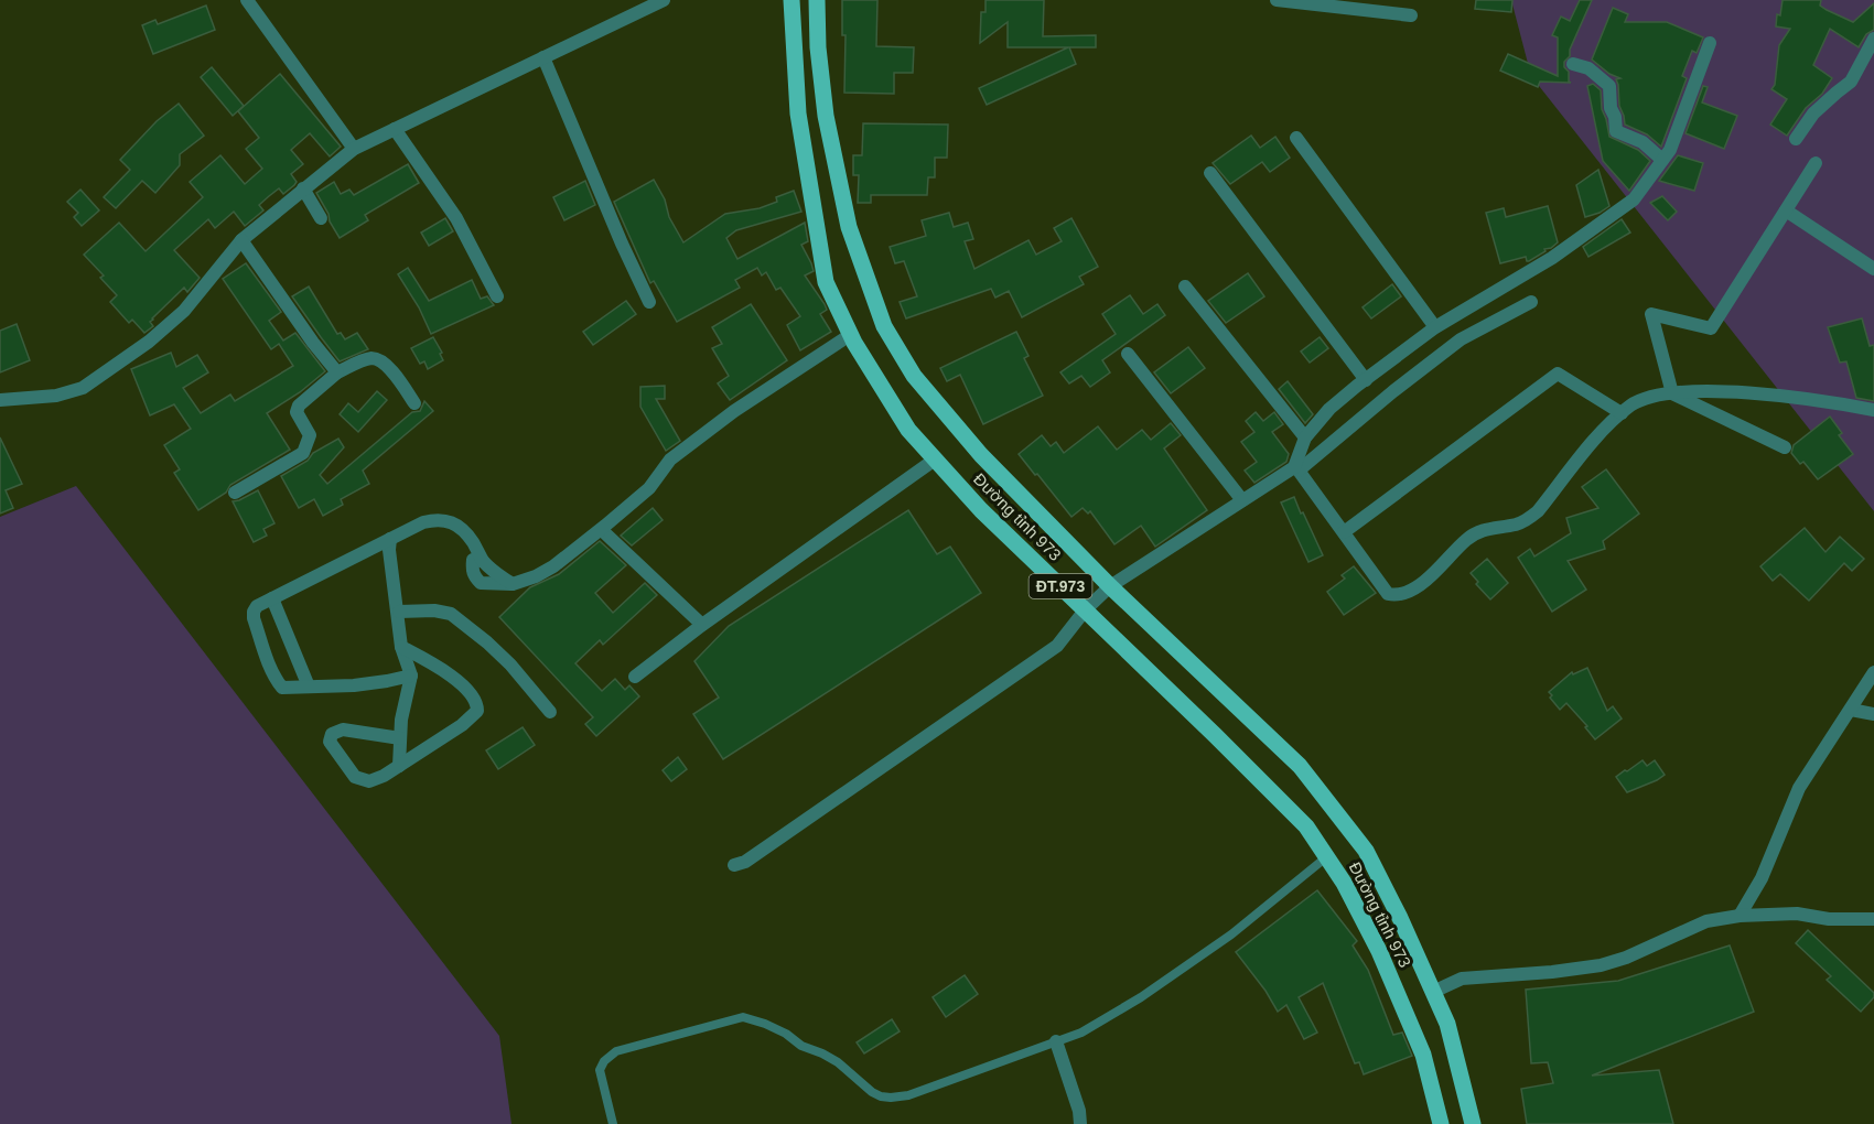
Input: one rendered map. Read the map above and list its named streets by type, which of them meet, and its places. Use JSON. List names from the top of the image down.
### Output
{
  "streets": {
    "main road": ["Đường tỉnh 973", "ĐT.973"]
  }
}
